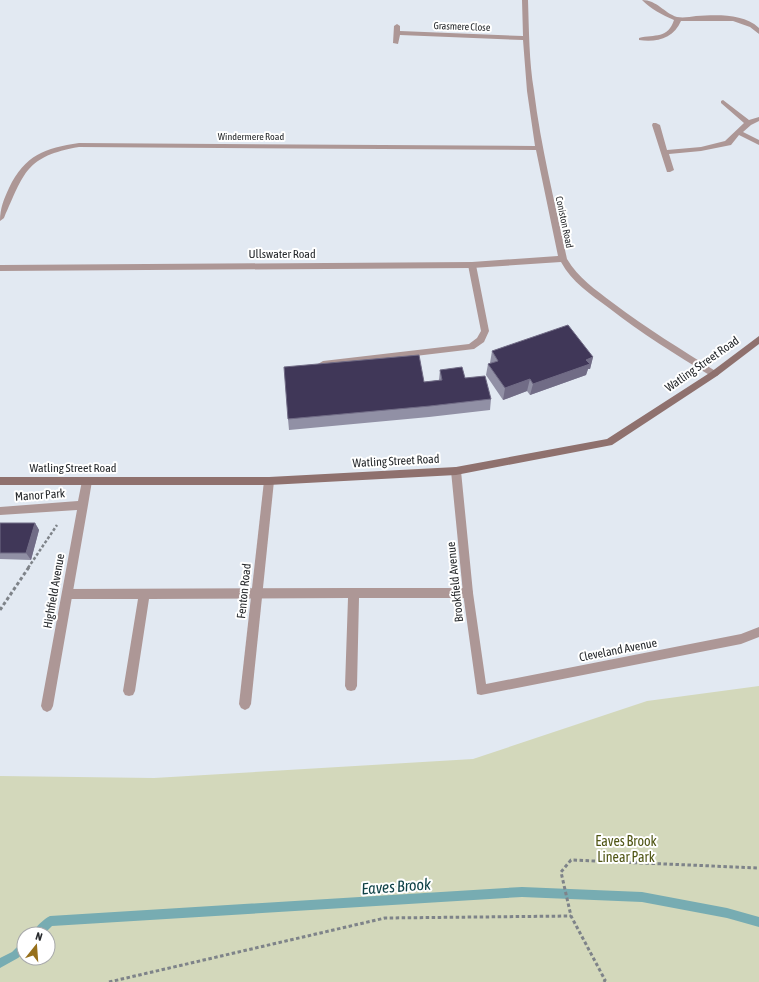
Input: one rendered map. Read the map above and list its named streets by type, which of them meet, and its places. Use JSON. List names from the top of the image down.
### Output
{
  "streets": {
    "main road": ["Watling Street Road"],
    "street": [
      "Grasmere Close",
      "Windermere Road",
      "Coniston Road",
      "Ullswater Road",
      "Manor Park",
      "Brookfield Avenue",
      "Highfield Avenue",
      "Fenton Road",
      "Cleveland Avenue"
    ]
  },
  "crossings": [
    ["Grasmere Close", "Coniston Road"],
    ["Windermere Road", "Coniston Road"],
    ["Coniston Road", "Ullswater Road"],
    ["Coniston Road", "Watling Street Road"],
    ["Watling Street Road", "Brookfield Avenue"],
    ["Watling Street Road", "Highfield Avenue"],
    ["Watling Street Road", "Fenton Road"],
    ["Manor Park", "Highfield Avenue"],
    ["Brookfield Avenue", "Cleveland Avenue"]
  ],
  "water": ["Eaves Brook"],
  "parks": ["Eaves Brook Linear Park"],
  "north": "top"
}
